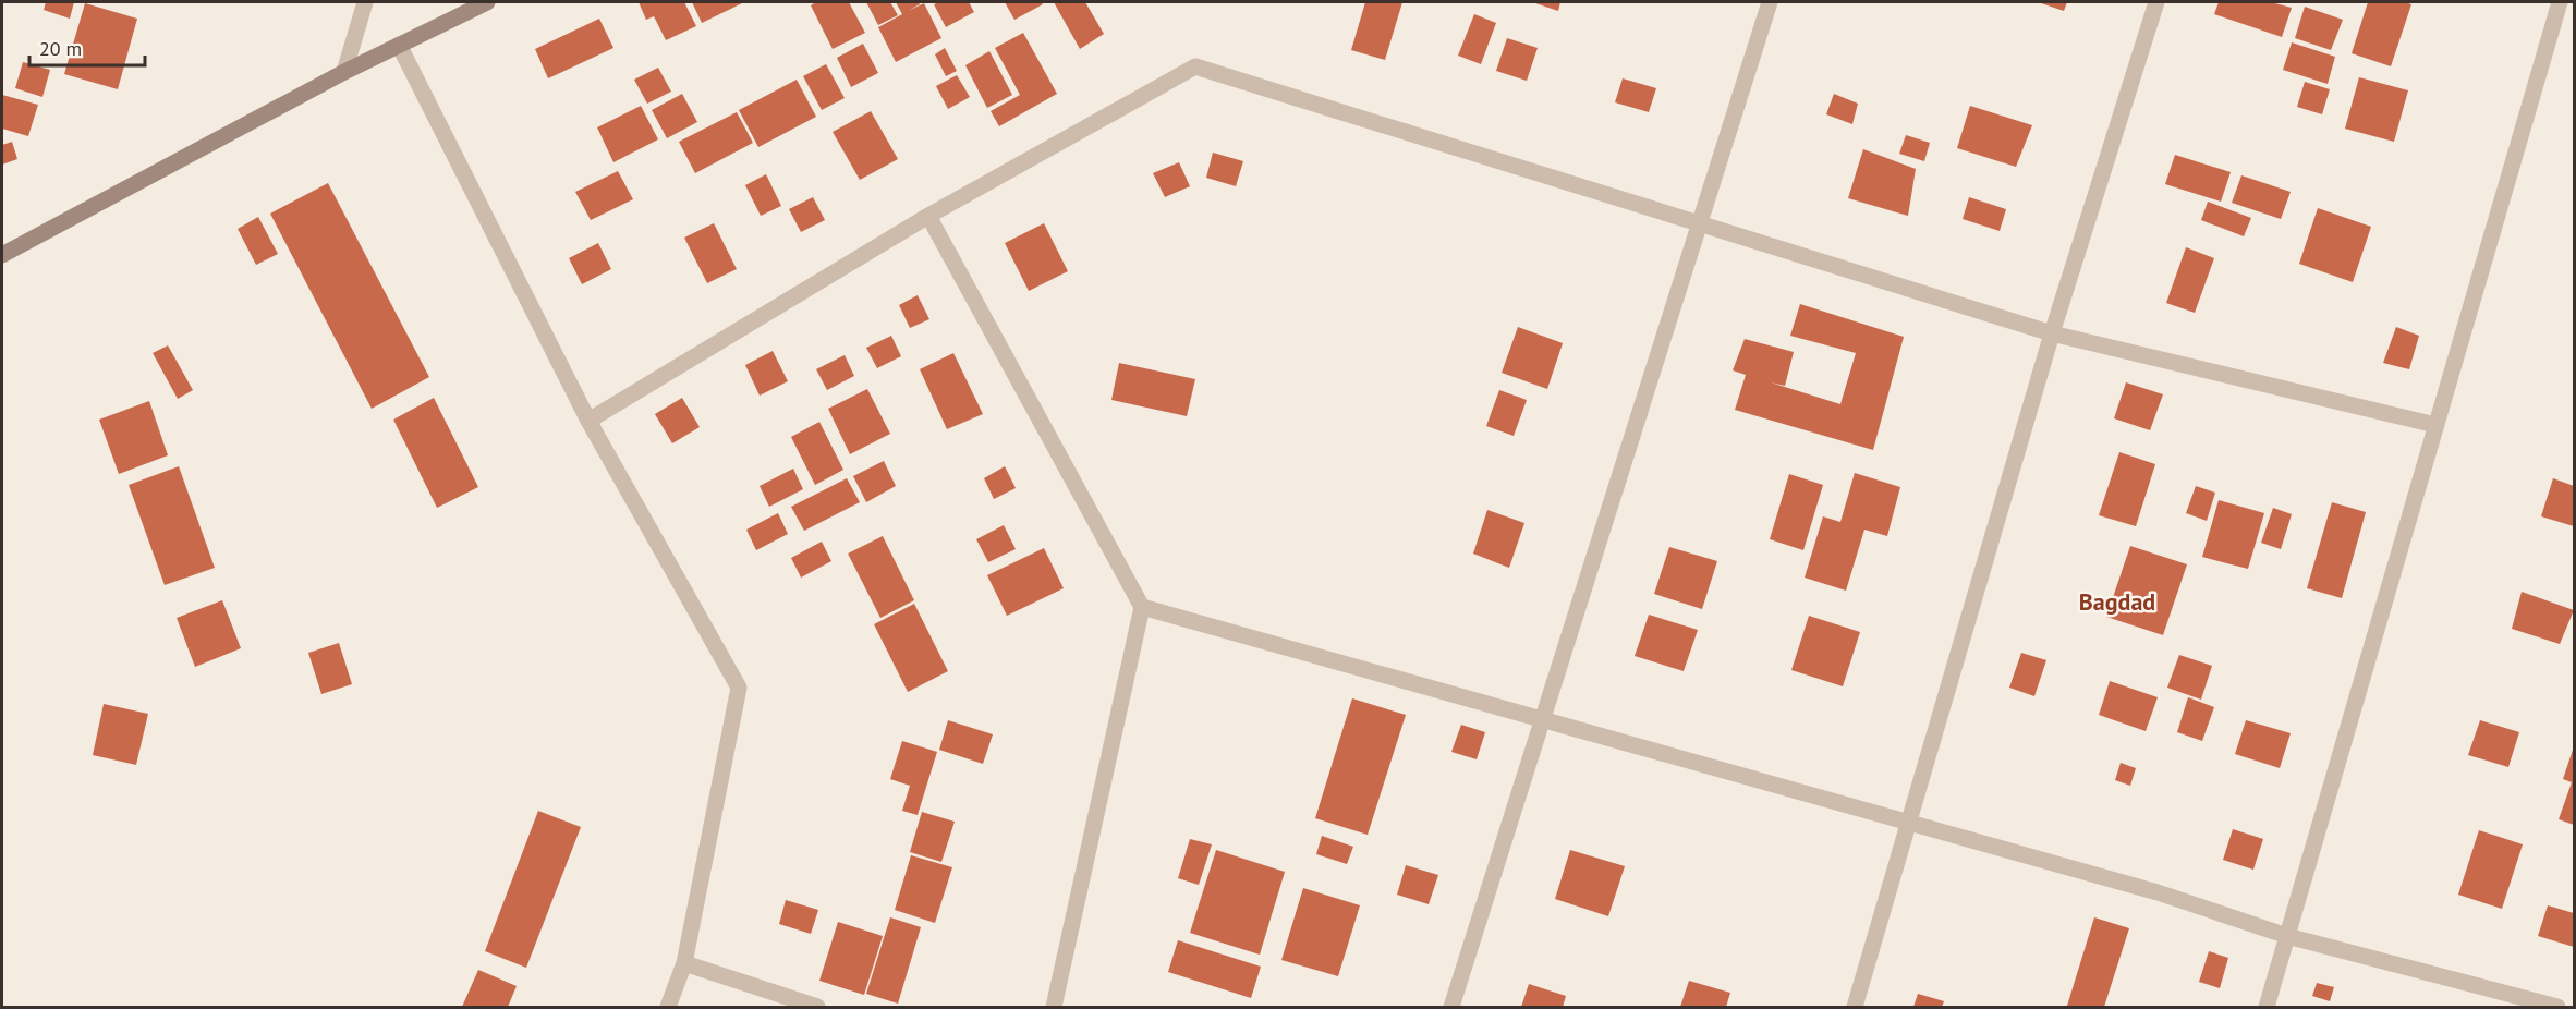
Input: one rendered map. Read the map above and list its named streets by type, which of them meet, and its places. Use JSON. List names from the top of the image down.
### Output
{
  "districts": ["Bagdad"],
  "scale_bar": "20 m"
}
